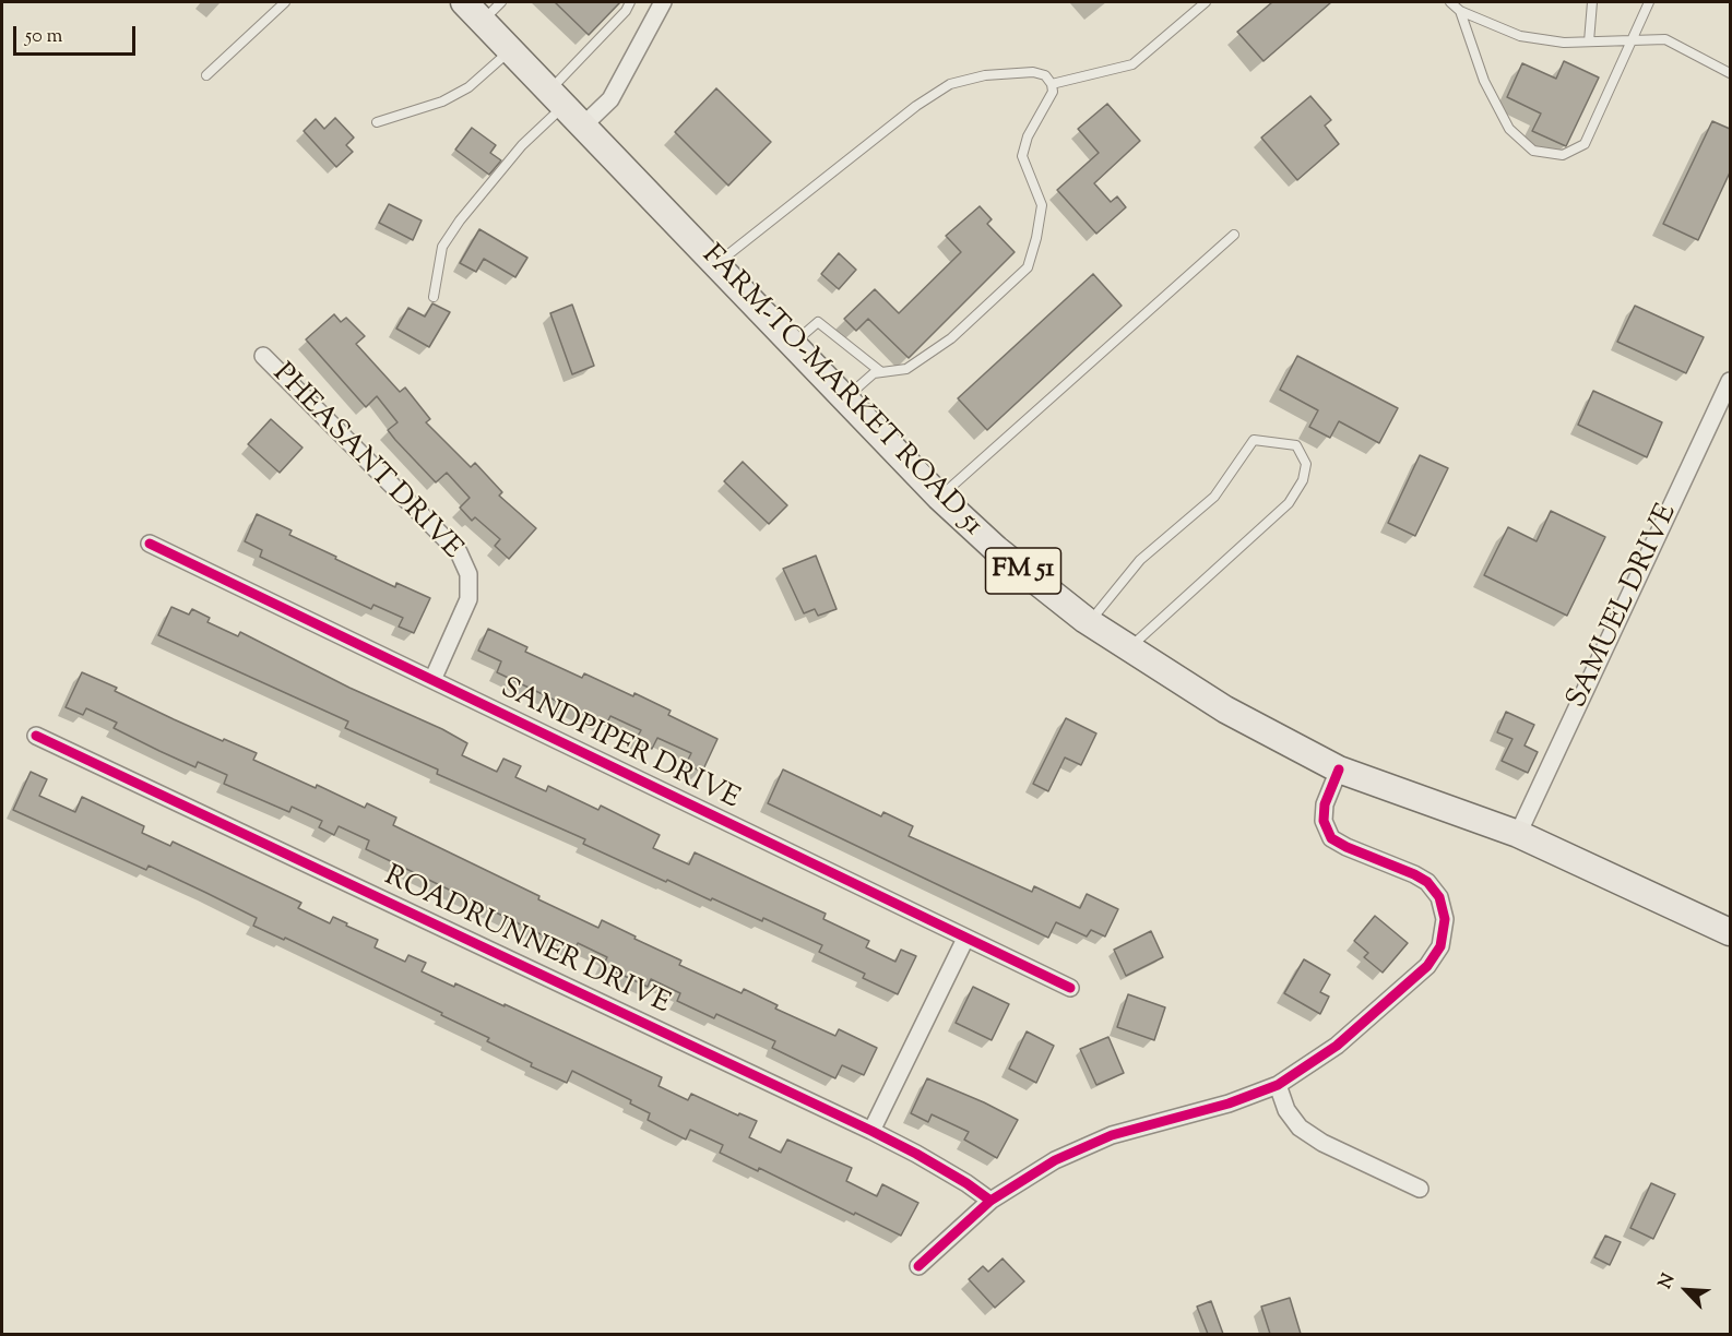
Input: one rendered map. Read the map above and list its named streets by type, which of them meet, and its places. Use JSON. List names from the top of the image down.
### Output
{
  "streets": {
    "main road": ["FARM-TO-MARKET ROAD 51", "FM 51"],
    "street": [
      "PHEASANT DRIVE",
      "SAMUEL DRIVE",
      "SANDPIPER DRIVE",
      "ROADRUNNER DRIVE"
    ]
  },
  "crossings": [
    ["FARM-TO-MARKET ROAD 51", "SAMUEL DRIVE"],
    ["PHEASANT DRIVE", "SANDPIPER DRIVE"]
  ],
  "scale_bar": "50 m",
  "north": "top left"
}
